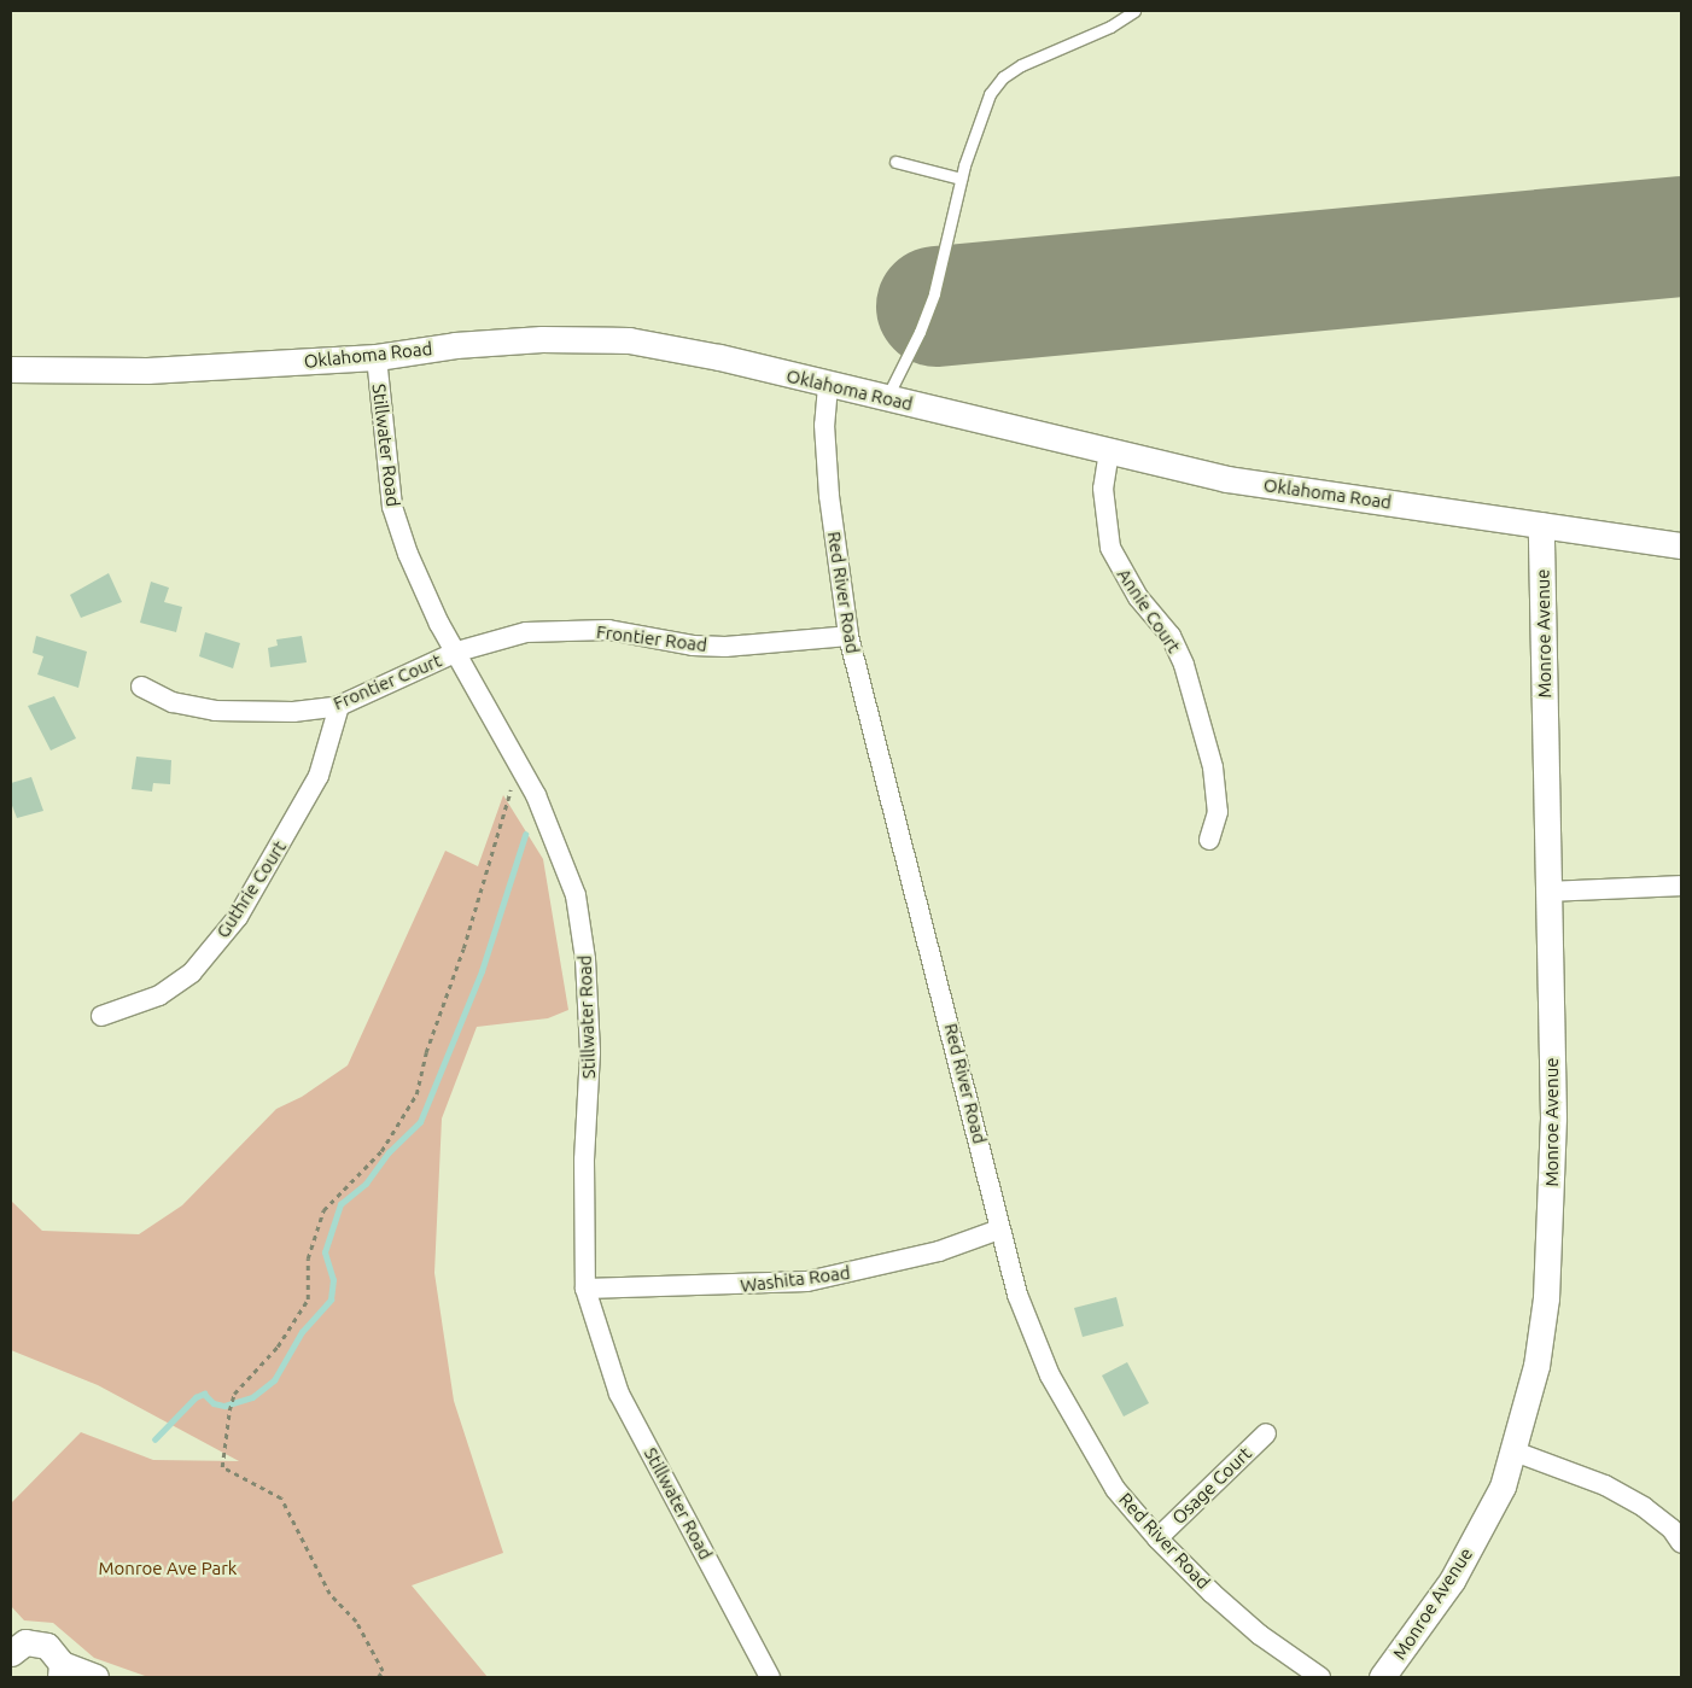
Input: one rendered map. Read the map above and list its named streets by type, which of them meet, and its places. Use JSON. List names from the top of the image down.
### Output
{
  "streets": {
    "street": [
      "Oklahoma Road",
      "Stillwater Road",
      "Red River Road",
      "Annie Court",
      "Monroe Avenue",
      "Frontier Road",
      "Frontier Court",
      "Guthrie Court",
      "Washita Road",
      "Osage Court"
    ]
  },
  "crossings": [
    ["Oklahoma Road", "Stillwater Road"],
    ["Oklahoma Road", "Red River Road"],
    ["Oklahoma Road", "Annie Court"],
    ["Oklahoma Road", "Monroe Avenue"],
    ["Stillwater Road", "Frontier Road"],
    ["Stillwater Road", "Frontier Court"],
    ["Stillwater Road", "Washita Road"],
    ["Red River Road", "Frontier Road"],
    ["Red River Road", "Washita Road"],
    ["Red River Road", "Osage Court"],
    ["Frontier Road", "Frontier Court"],
    ["Frontier Court", "Guthrie Court"]
  ],
  "parks": ["Monroe Ave Park"]
}
